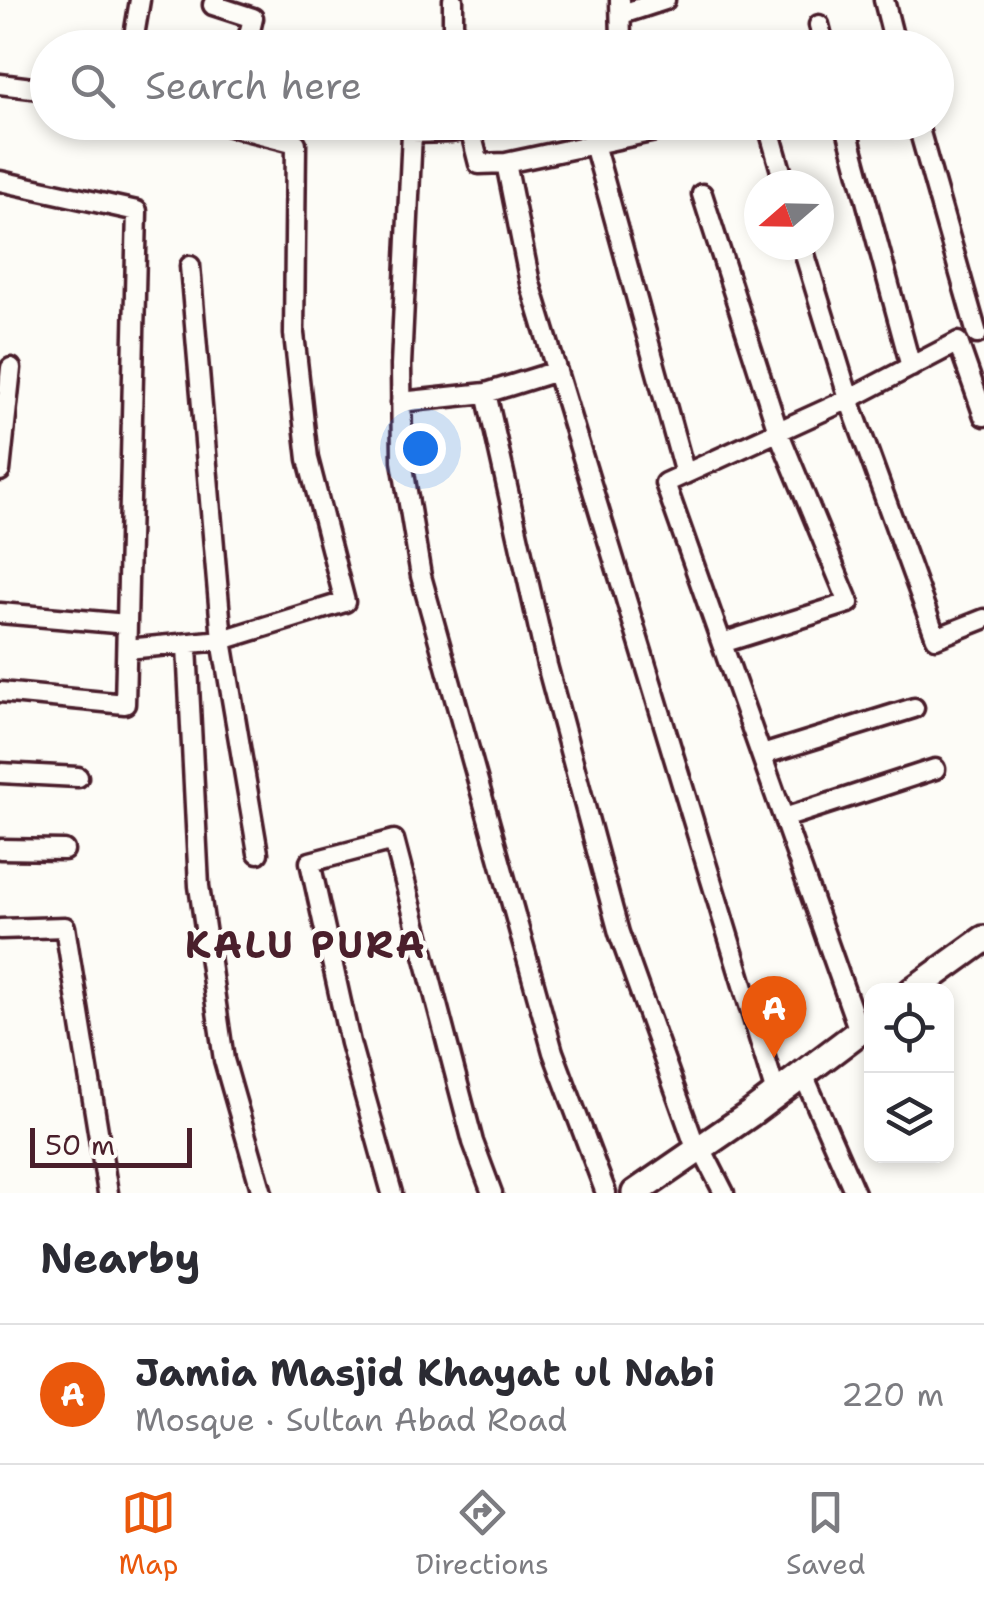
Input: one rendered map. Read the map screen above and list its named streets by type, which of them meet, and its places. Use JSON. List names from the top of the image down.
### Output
{
  "districts": ["KALU PURA"],
  "scale_bar": "50 m",
  "north": "left",
  "page": {
    "search": "Search here",
    "pins": "A",
    "scale": "50 m",
    "heading": "Nearby",
    "list": [
      {
        "mark": "A",
        "name": "Jamia Masjid Khayat ul Nabi",
        "note": "Mosque · Sultan Abad Road",
        "value": "220 m"
      }
    ],
    "nav": ["Map", "Directions", "Saved"]
  }
}
